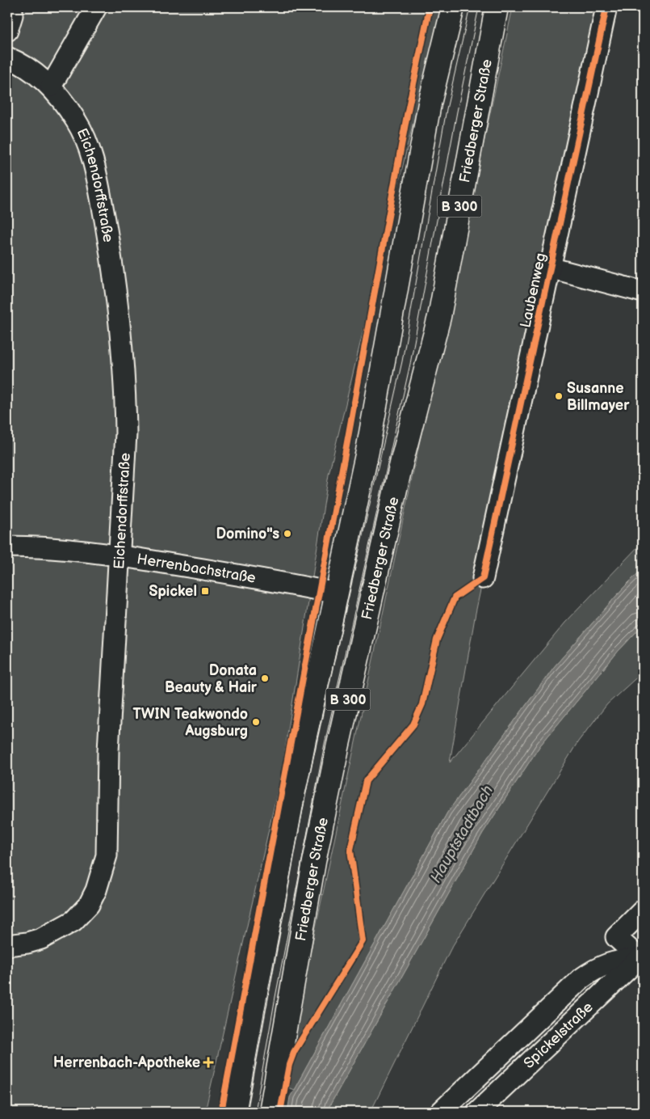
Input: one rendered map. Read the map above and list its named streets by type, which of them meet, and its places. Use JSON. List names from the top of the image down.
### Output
{
  "streets": {
    "main road": ["Friedberger Straße", "B 300"],
    "street": [
      "Eichendorffstraße",
      "Laubenweg",
      "Herrenbachstraße",
      "Spickelstraße"
    ]
  },
  "crossings": [
    ["Eichendorffstraße", "Herrenbachstraße"],
    ["B 300", "Herrenbachstraße"]
  ],
  "water": ["Hauptstadtbach"],
  "places": {
    "other": [
      "Susanne Billmayer",
      "Domino\"s",
      "Donata Beauty & Hair",
      "TWIN Teakwondo Augsburg"
    ],
    "transit": ["Spickel"],
    "health": ["Herrenbach-Apotheke"]
  }
}
